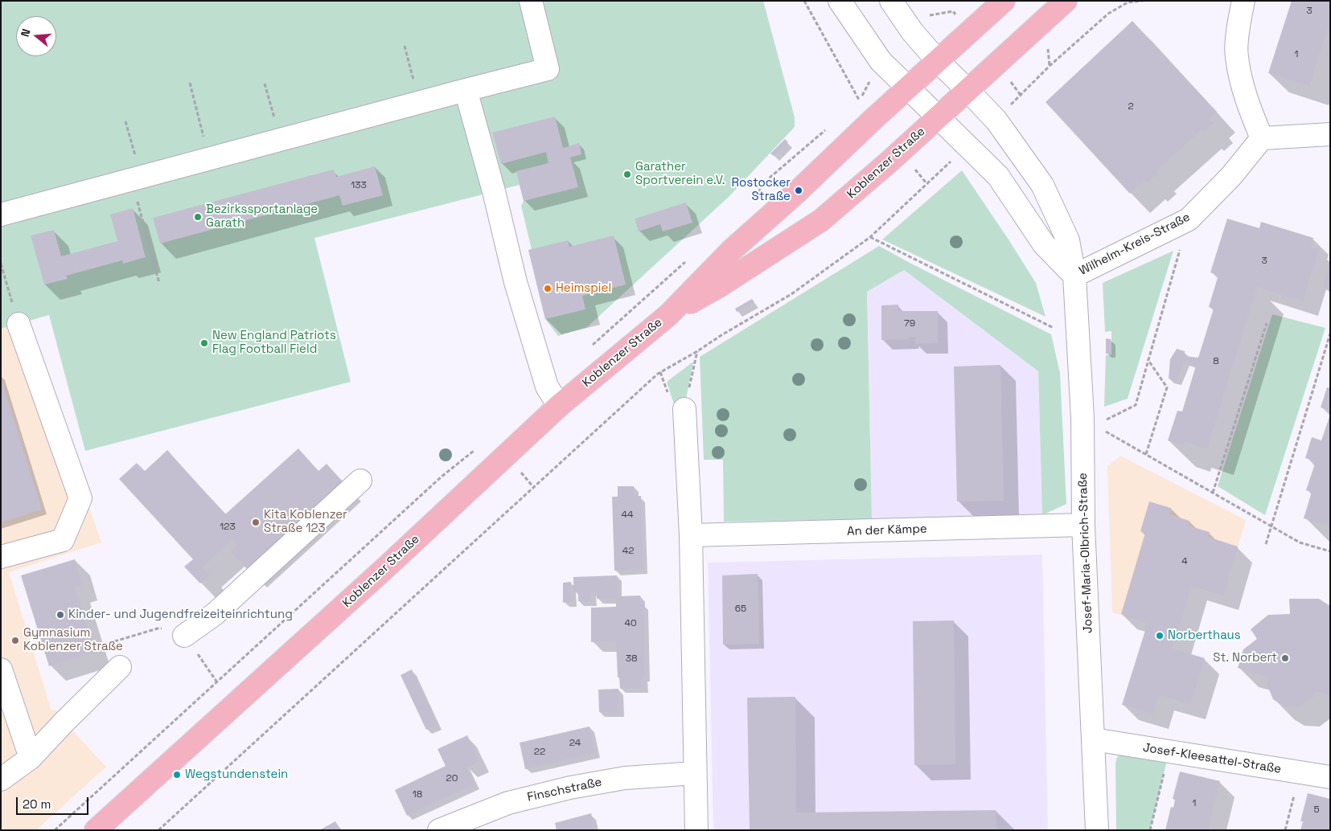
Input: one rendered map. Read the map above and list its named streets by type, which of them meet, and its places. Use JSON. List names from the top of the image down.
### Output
{
  "streets": {
    "main road": ["Koblenzer Straße"],
    "street": [
      "Wilhelm-Kreis-Straße",
      "An der Kämpe",
      "Josef-Maria-Olbrich-Straße",
      "Josef-Kleesattel-Straße",
      "Finschstraße"
    ]
  },
  "crossings": [
    ["Koblenzer Straße", "Josef-Maria-Olbrich-Straße"],
    ["Wilhelm-Kreis-Straße", "Josef-Maria-Olbrich-Straße"],
    ["An der Kämpe", "Josef-Maria-Olbrich-Straße"],
    ["Josef-Maria-Olbrich-Straße", "Josef-Kleesattel-Straße"]
  ],
  "places": [
    "Garather Sportverein e.V.",
    "Rostocker Straße",
    "Bezirkssportanlage Garath",
    "Heimspiel",
    "New England Patriots Flag Football Field",
    "Kita Koblenzer Straße 123",
    "Kinder- und Jugendfreizeiteinrichtung",
    "Norberthaus",
    "Gymnasium Koblenzer Straße",
    "St. Norbert",
    "Wegstundenstein"
  ],
  "house_numbers": [
    "3",
    "1",
    "2",
    "133",
    "3",
    "79",
    "8",
    "44",
    "123",
    "42",
    "4",
    "65",
    "40",
    "38",
    "24",
    "22",
    "20",
    "18",
    "1",
    "5"
  ],
  "scale_bar": "20 m",
  "north": "left"
}
